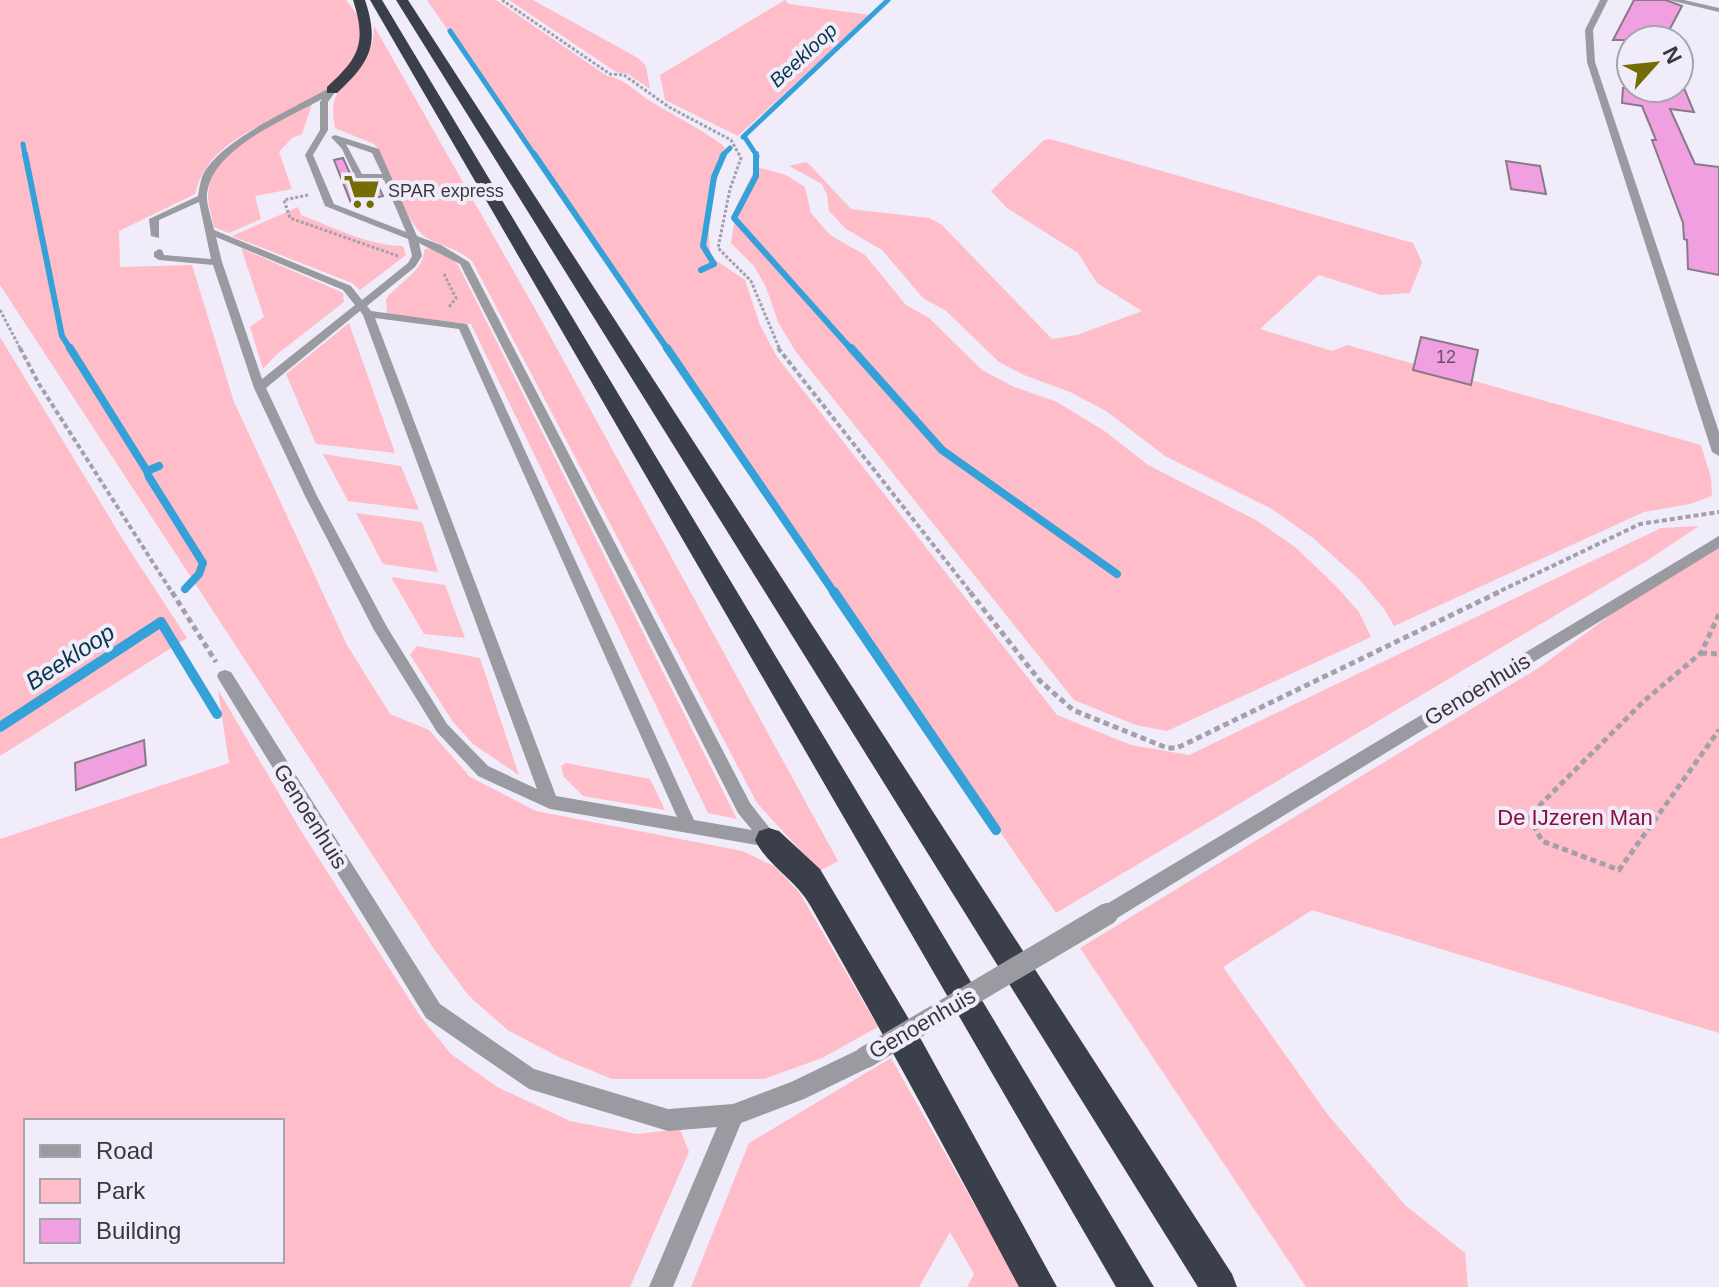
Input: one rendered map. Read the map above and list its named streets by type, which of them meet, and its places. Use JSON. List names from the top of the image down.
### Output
{
  "streets": {
    "street": ["Genoenhuis"]
  },
  "water": ["Beekloop"],
  "parks": ["De IJzeren Man"],
  "places": {
    "supermarket": ["SPAR express"]
  },
  "house_numbers": ["12"],
  "legend": ["Road", "Park", "Building"],
  "north": "top right"
}
